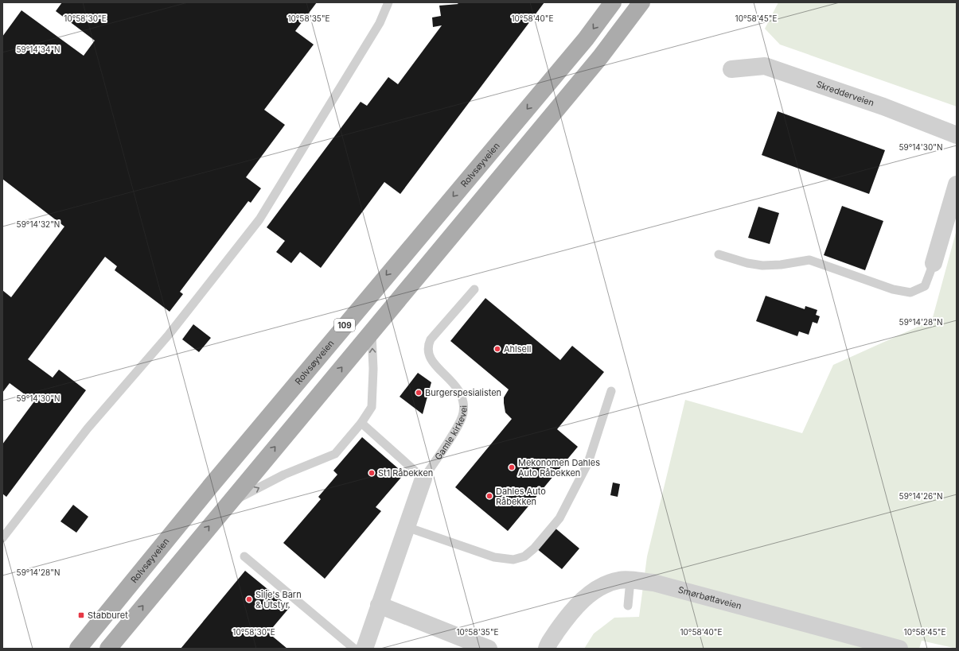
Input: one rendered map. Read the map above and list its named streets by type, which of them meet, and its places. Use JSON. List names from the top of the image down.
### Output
{
  "streets": {
    "main road": ["Rolvsøyveien", "109"],
    "street": ["Skredderveien", "Gamle kirkevei", "Smørbøttaveien"]
  },
  "places": {
    "other": [
      "Ahlsell",
      "Burgerspesialisten",
      "Mekonomen Dahles Auto Råbekken",
      "St1 Råbekken",
      "Dahles Auto Råbekken",
      "Silje's Barn & Utstyr"
    ],
    "transit": ["Stabburet"]
  },
  "coordinates": [
    "10°58'30\"E",
    "10°58'35\"E",
    "10°58'40\"E",
    "10°58'45\"E",
    "59°14'34\"N",
    "59°14'30\"N",
    "59°14'32\"N",
    "59°14'28\"N",
    "59°14'26\"N"
  ]
}
